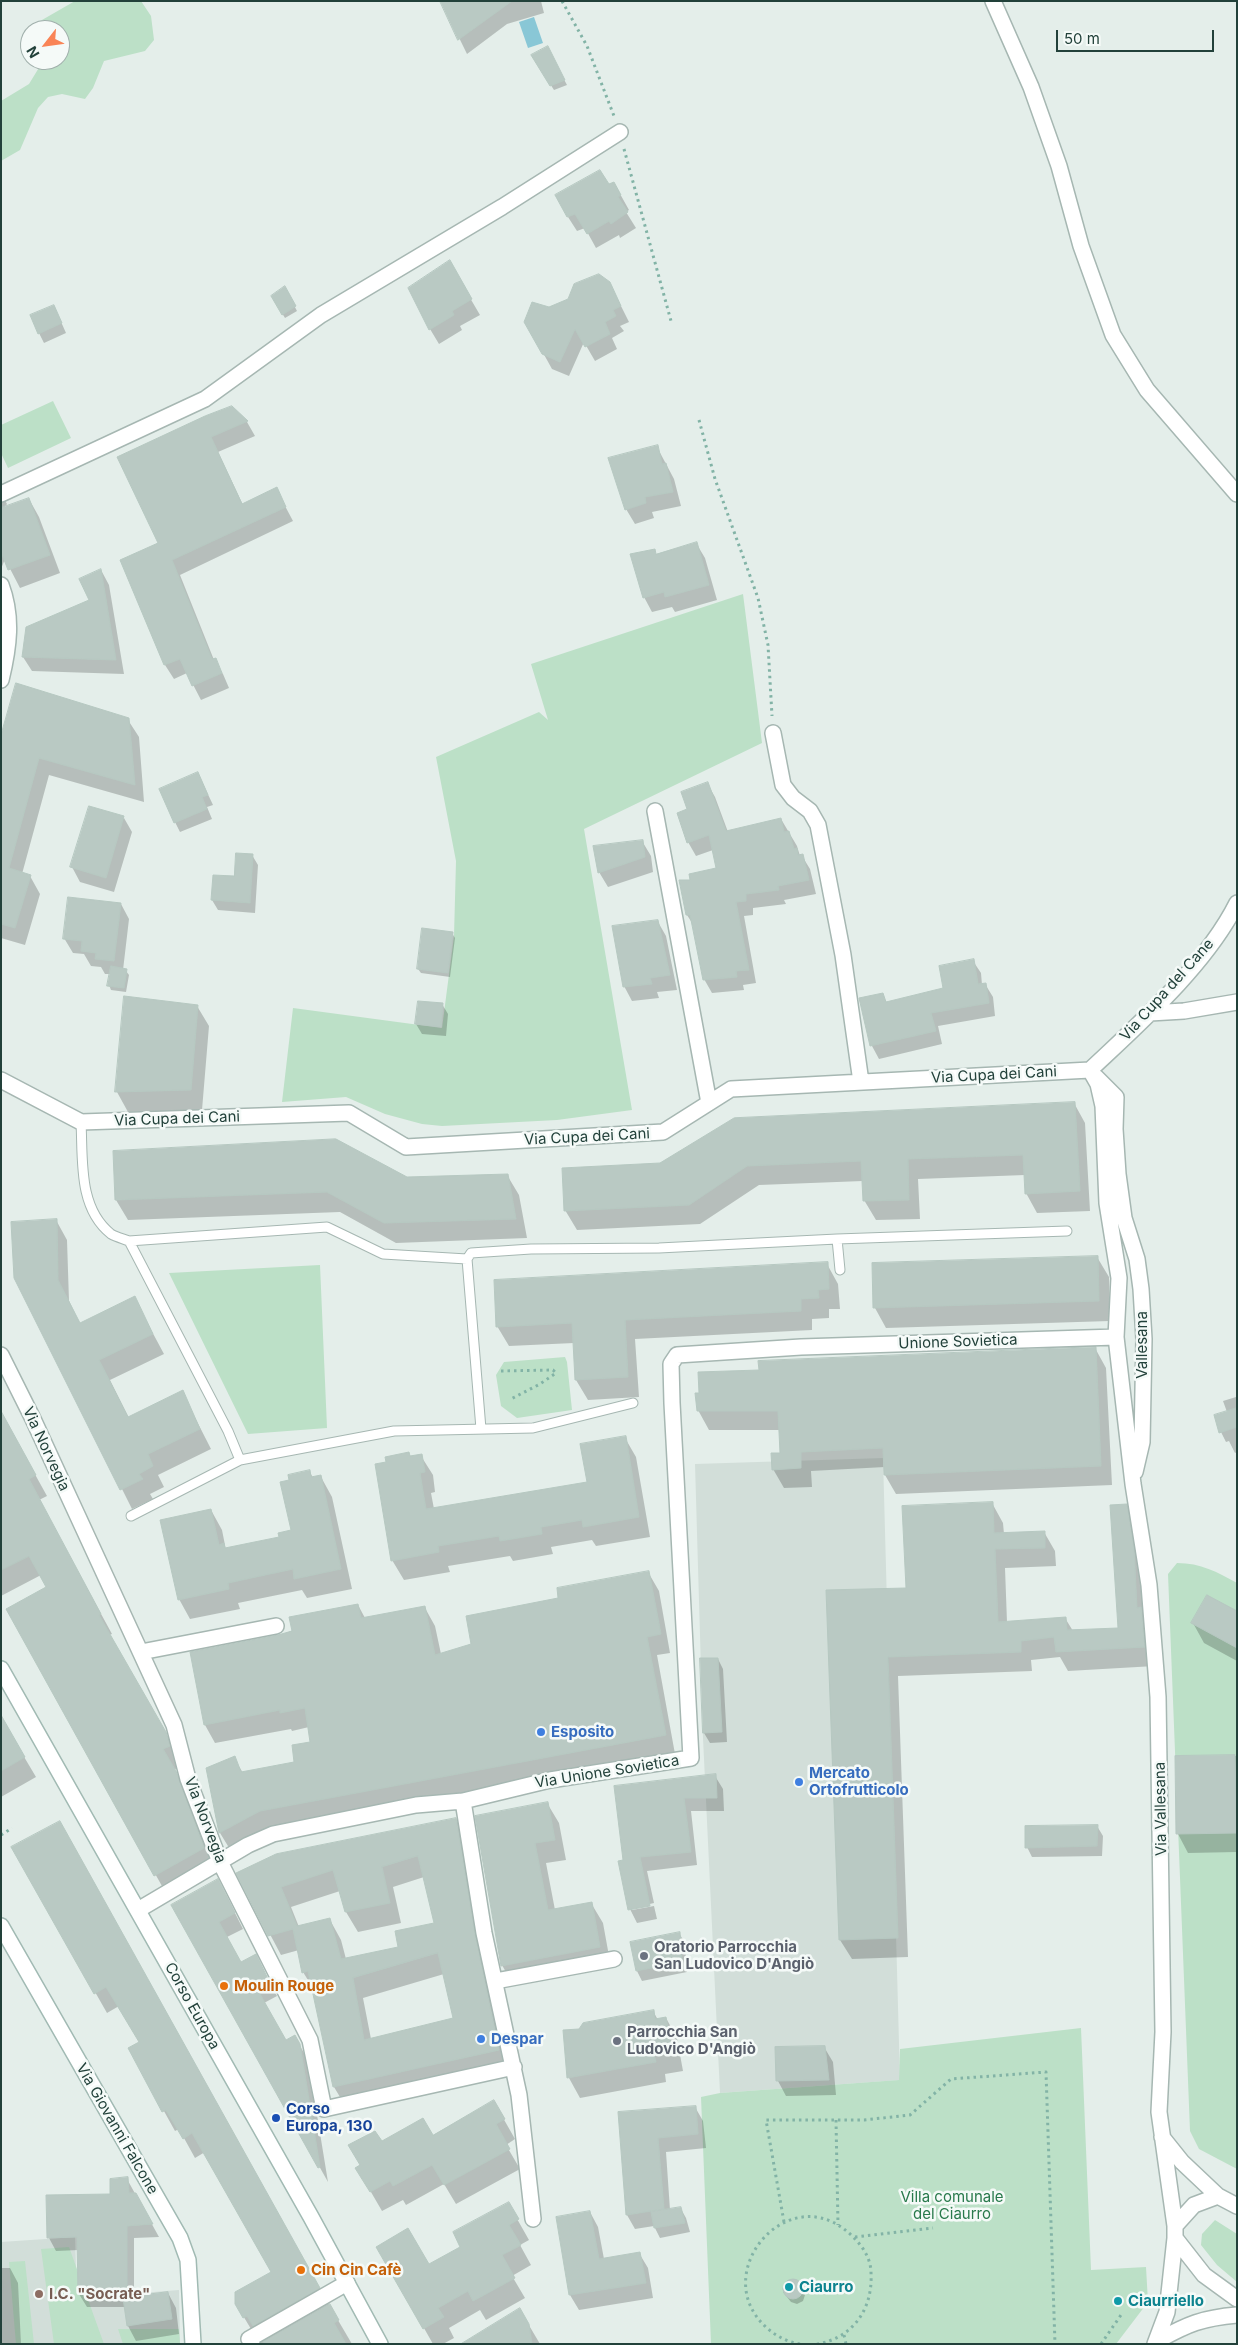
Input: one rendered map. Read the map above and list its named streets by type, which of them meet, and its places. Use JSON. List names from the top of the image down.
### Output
{
  "streets": {
    "street": [
      "Via Cupa del Cane",
      "Via Cupa dei Cani",
      "Unione Sovietica",
      "Vallesana",
      "Via Norvegia",
      "Via Unione Sovietica",
      "Via Vallesana",
      "Corso Europa",
      "Via Giovanni Falcone"
    ]
  },
  "crossings": [
    ["Via Cupa del Cane", "Via Cupa dei Cani"],
    ["Via Cupa del Cane", "Vallesana"],
    ["Via Cupa dei Cani", "Vallesana"],
    ["Unione Sovietica", "Vallesana"],
    ["Unione Sovietica", "Via Unione Sovietica"],
    ["Vallesana", "Via Vallesana"],
    ["Via Norvegia", "Via Unione Sovietica"],
    ["Via Unione Sovietica", "Corso Europa"]
  ],
  "parks": ["Villa comunale del Ciaurro"],
  "places": [
    "Esposito",
    "Mercato Ortofrutticolo",
    "Oratorio Parrocchia San Ludovico D'Angiò",
    "Moulin Rouge",
    "Despar",
    "Parrocchia San Ludovico D'Angiò",
    "Corso Europa, 130",
    "Cin Cin Cafè",
    "Ciaurro",
    "I.C. \"Socrate\"",
    "Ciaurriello"
  ],
  "scale_bar": "50 m",
  "north": "bottom left"
}
